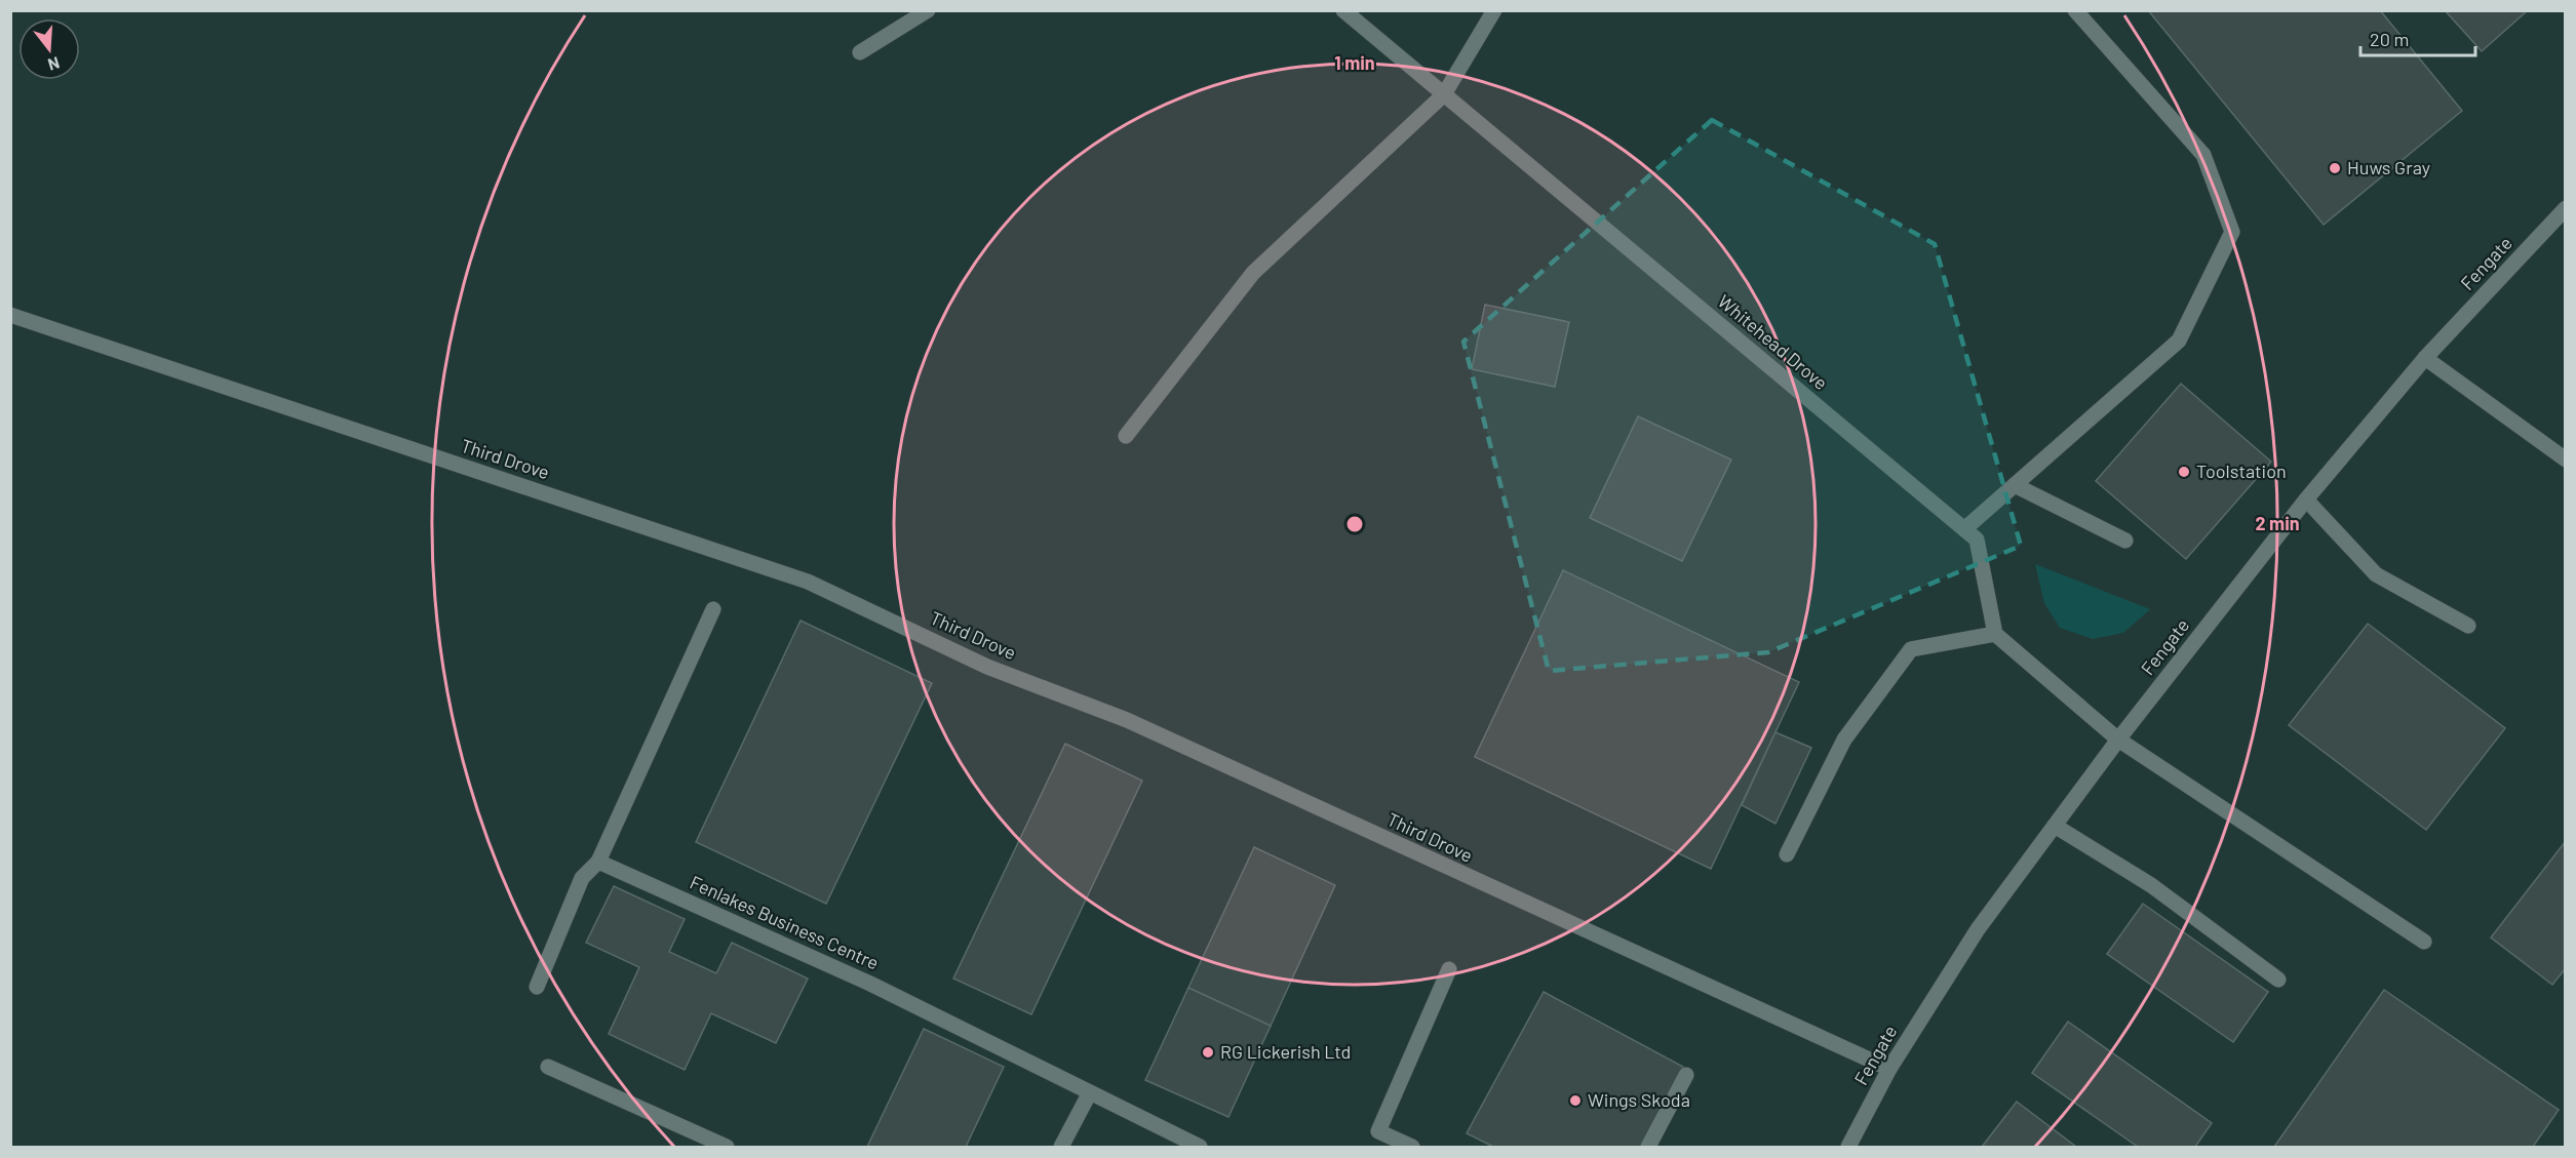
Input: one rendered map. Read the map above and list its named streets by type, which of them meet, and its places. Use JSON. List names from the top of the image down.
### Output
{
  "streets": {
    "street": [
      "Fengate",
      "Whitehead Drove",
      "Third Drove",
      "Fenlakes Business Centre"
    ]
  },
  "crossings": [
    ["Fengate", "Third Drove"]
  ],
  "places": [
    "Huws Gray",
    "Toolstation",
    "RG Lickerish Ltd",
    "Wings Skoda"
  ],
  "scale_bar": "20 m",
  "north": "bottom",
  "rings": ["1 min", "2 min"]
}
